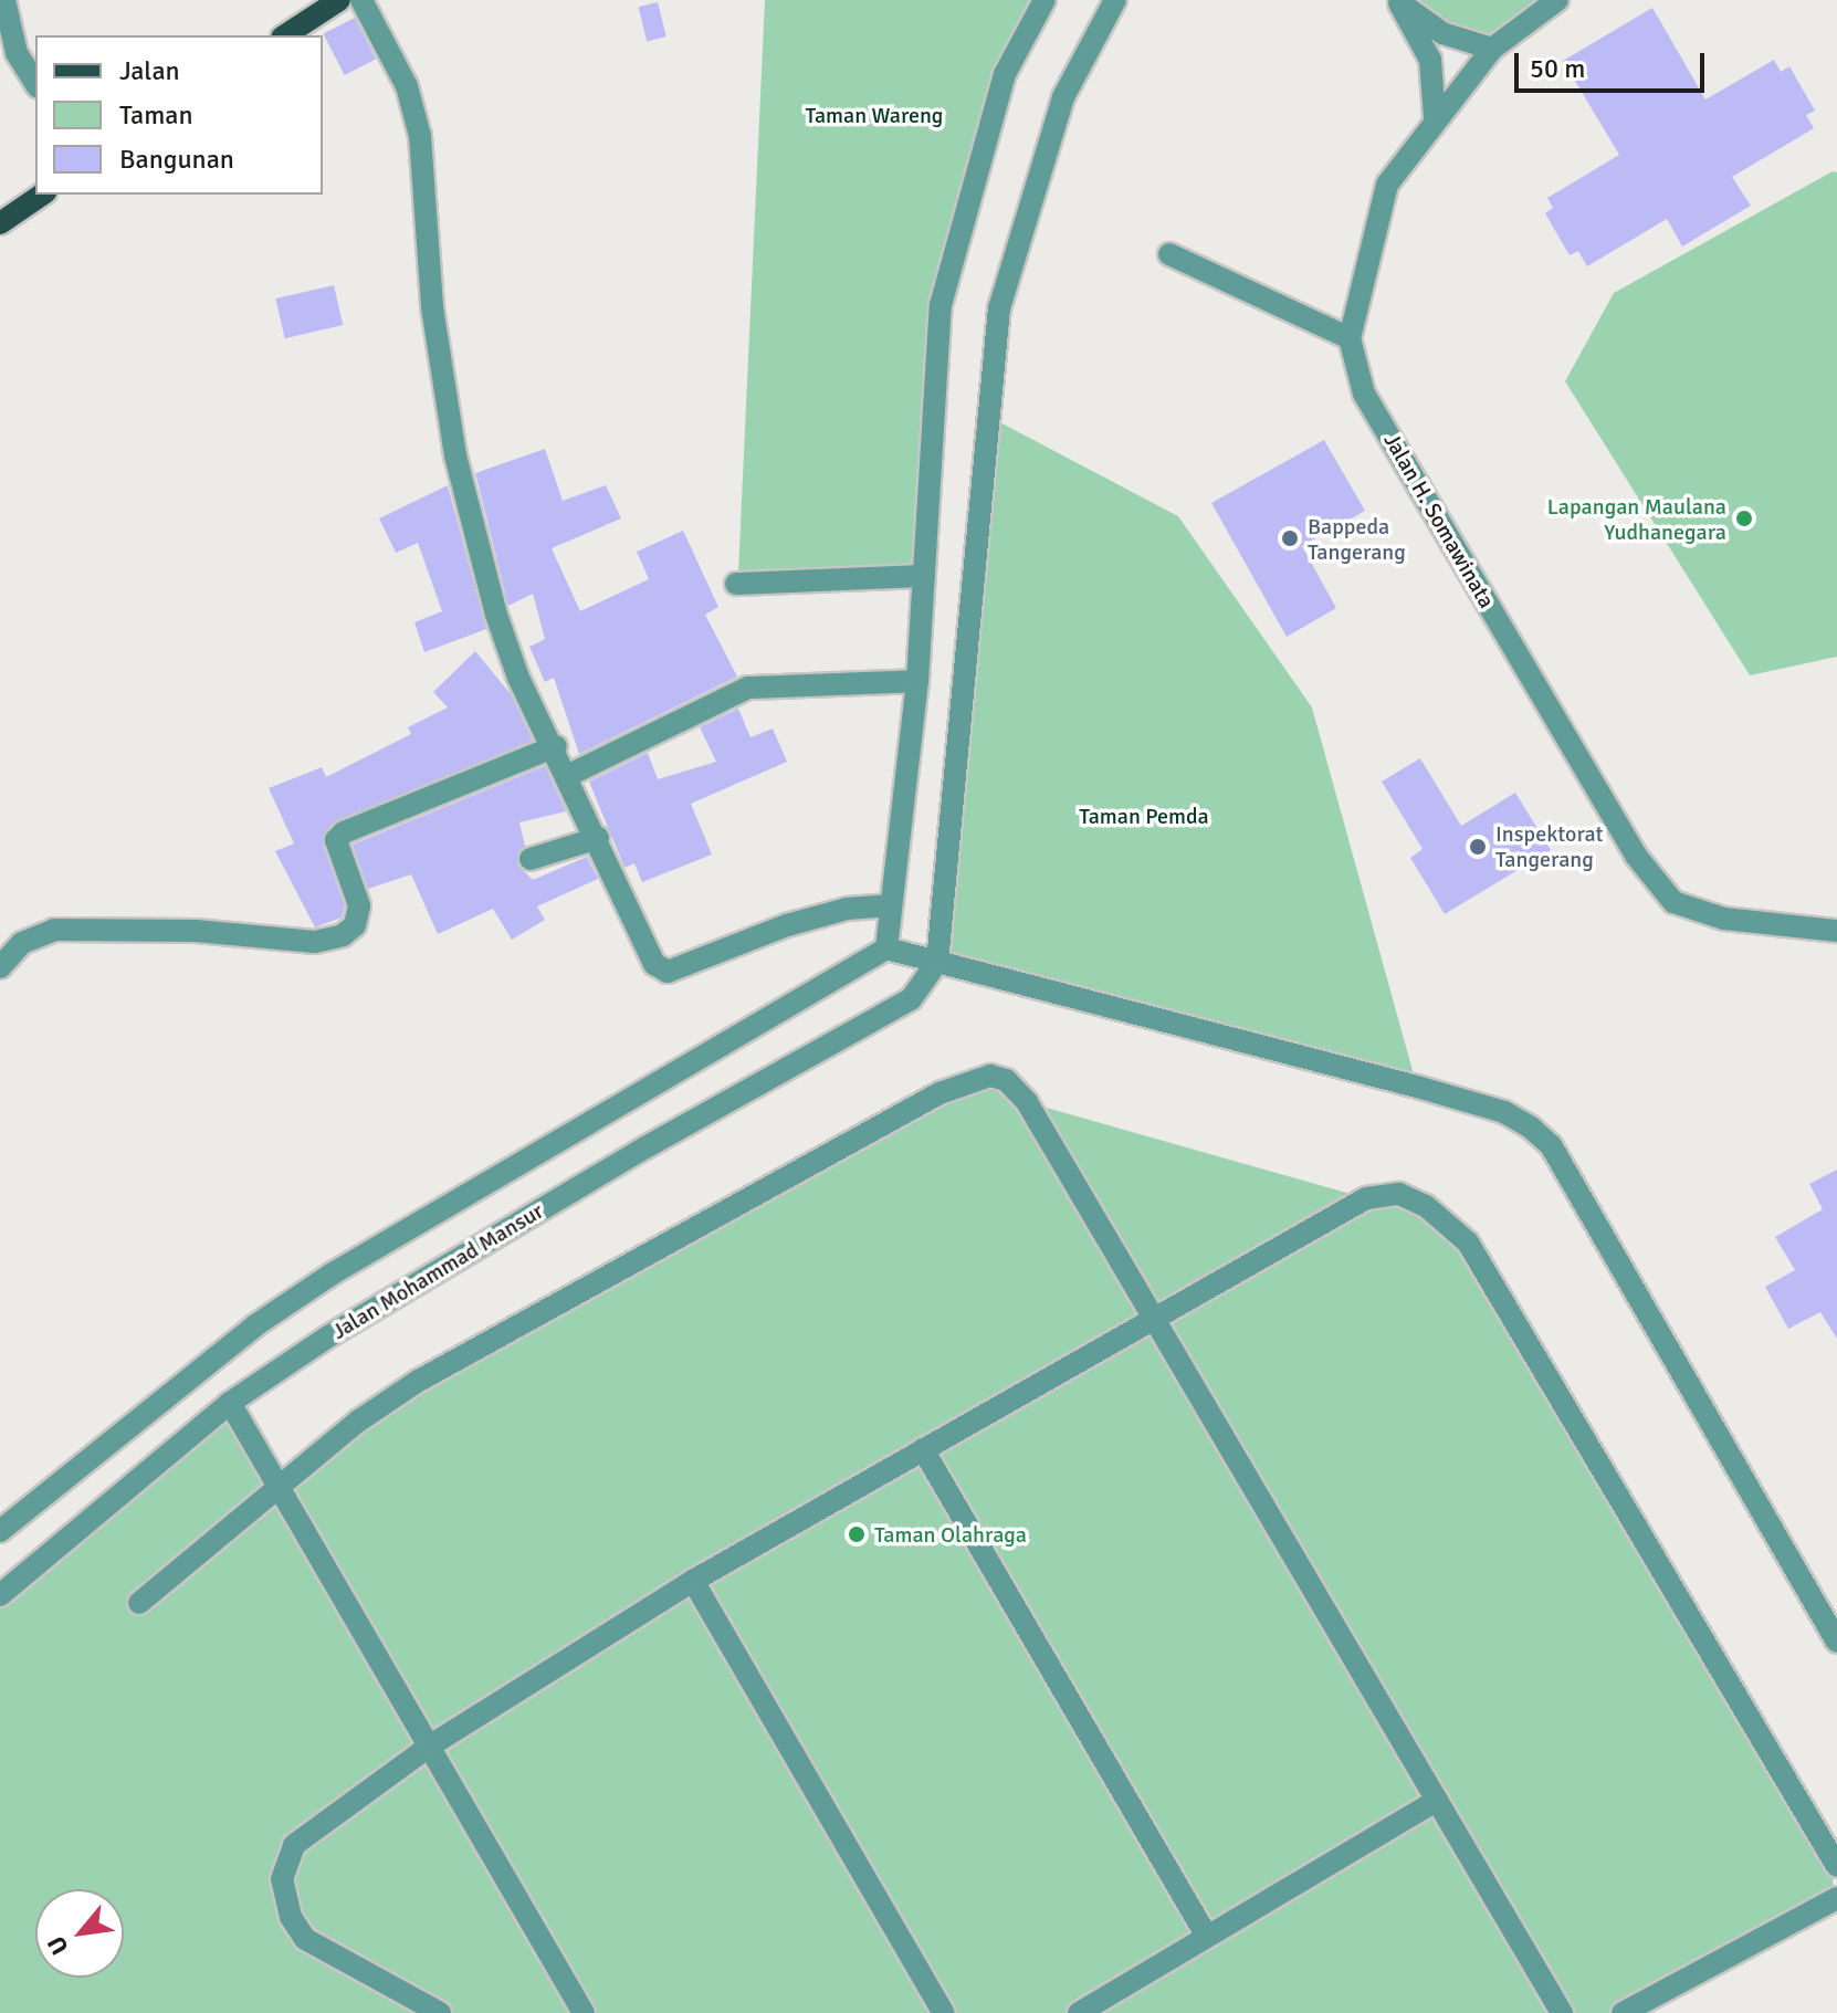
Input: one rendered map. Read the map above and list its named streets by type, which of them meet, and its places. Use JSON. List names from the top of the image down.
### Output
{
  "streets": {
    "street": ["Jalan H. Somawinata", "Jalan Mohammad Mansur"]
  },
  "parks": ["Taman Wareng", "Taman Pemda"],
  "places": [
    "Lapangan Maulana Yudhanegara",
    "Bappeda Tangerang",
    "Inspektorat Tangerang",
    "Taman Olahraga"
  ],
  "legend": ["Jalan", "Taman", "Bangunan"],
  "scale_bar": "50 m",
  "north": "bottom left"
}
